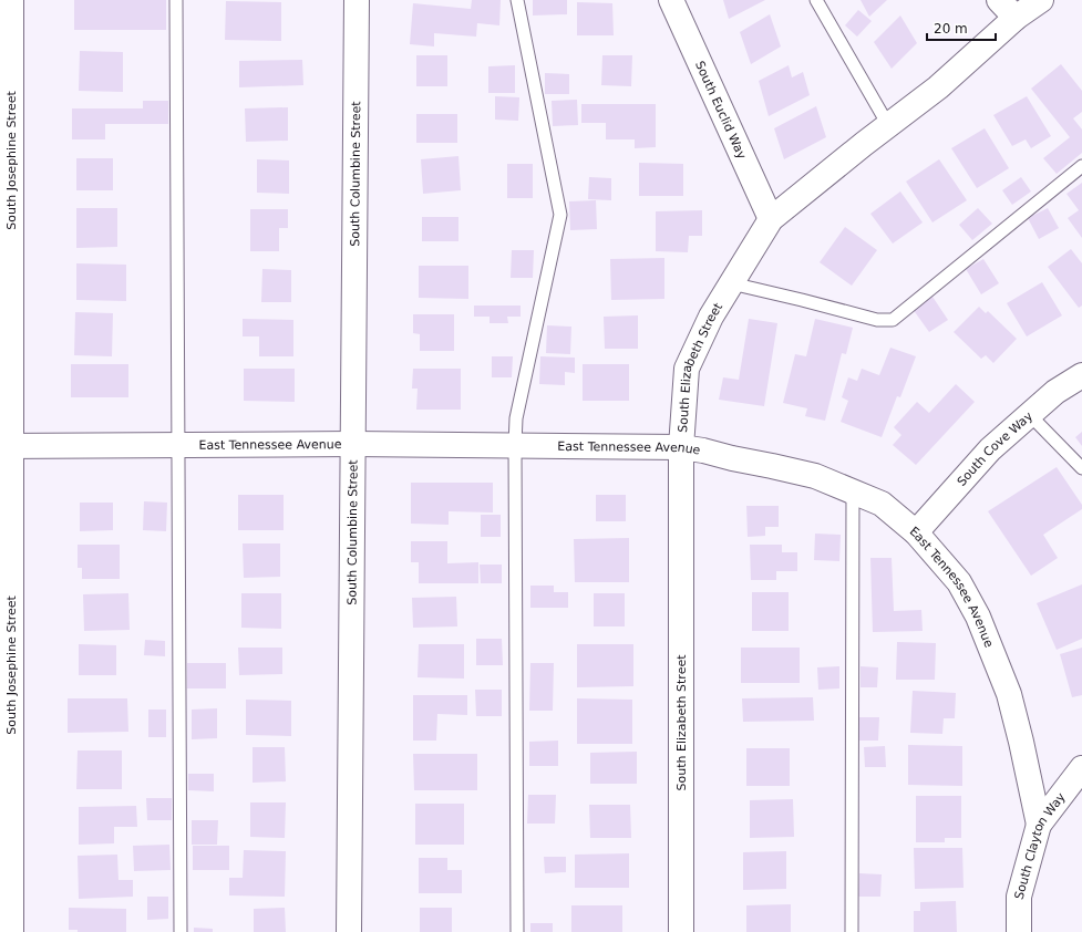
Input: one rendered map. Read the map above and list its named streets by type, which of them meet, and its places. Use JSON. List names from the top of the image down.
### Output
{
  "streets": {
    "street": [
      "South Euclid Way",
      "South Josephine Street",
      "South Columbine Street",
      "South Elizabeth Street",
      "East Tennessee Avenue",
      "South Cove Way",
      "South Clayton Way"
    ]
  },
  "crossings": [
    ["South Euclid Way", "South Elizabeth Street"],
    ["South Josephine Street", "East Tennessee Avenue"],
    ["South Columbine Street", "East Tennessee Avenue"],
    ["South Elizabeth Street", "East Tennessee Avenue"],
    ["East Tennessee Avenue", "South Cove Way"],
    ["East Tennessee Avenue", "South Clayton Way"]
  ],
  "scale_bar": "20 m"
}
